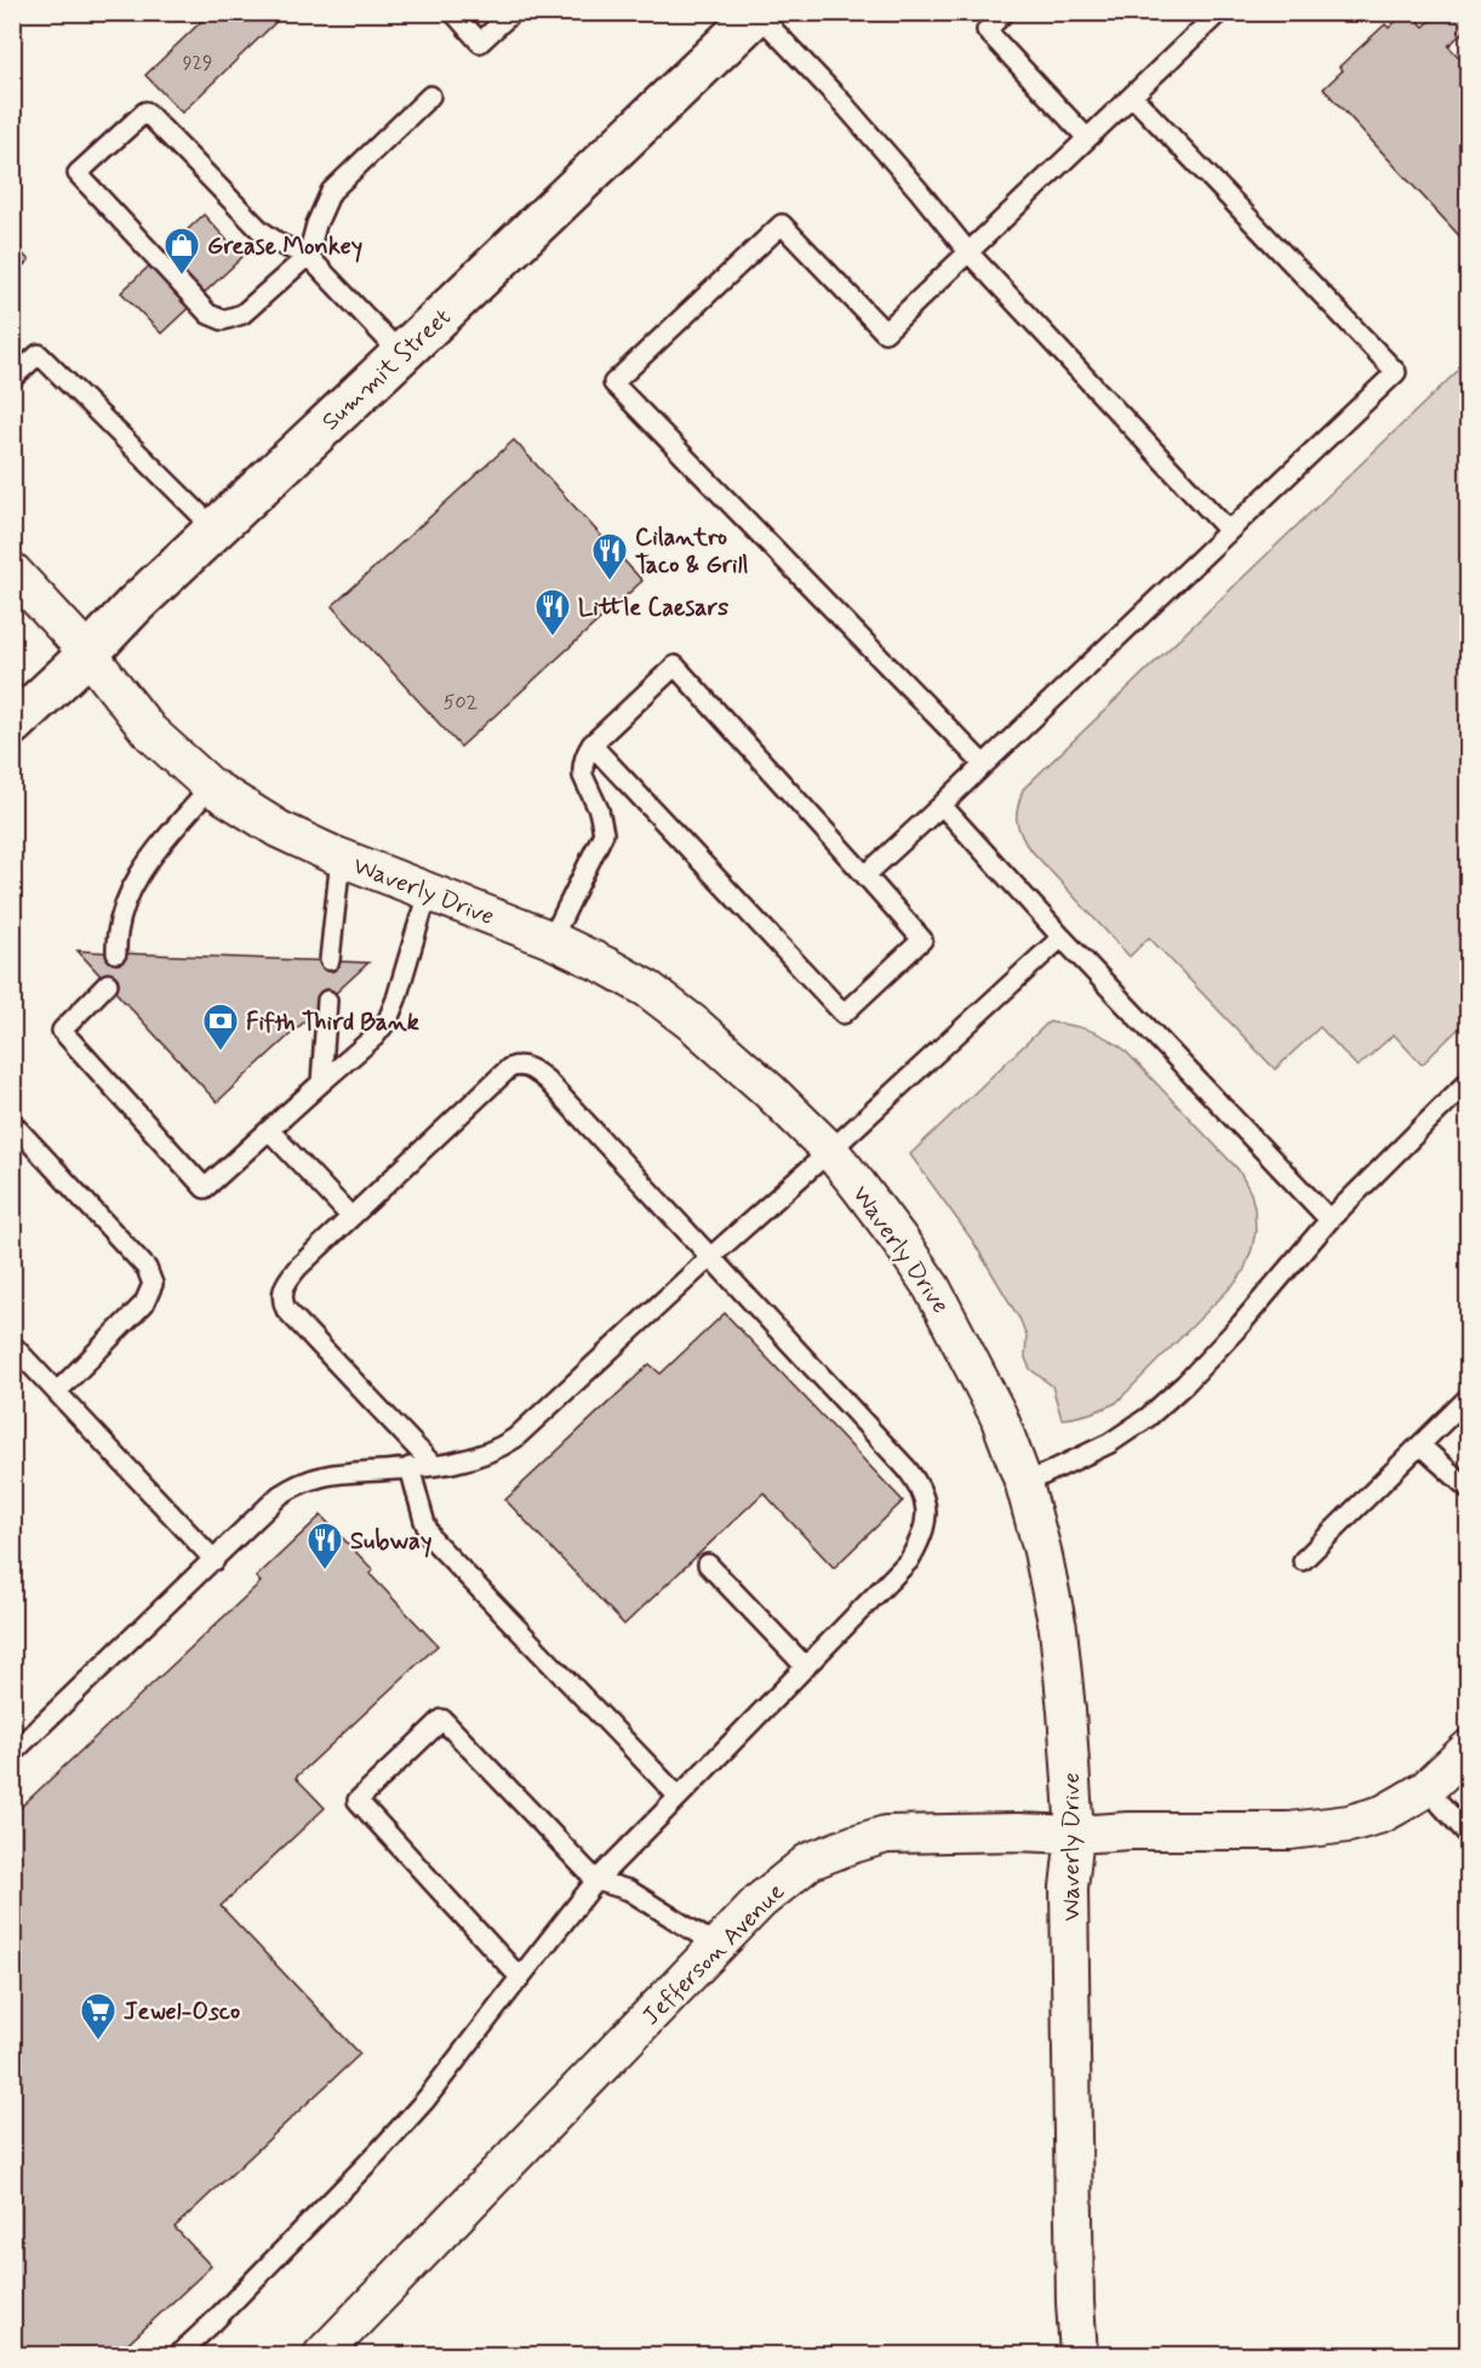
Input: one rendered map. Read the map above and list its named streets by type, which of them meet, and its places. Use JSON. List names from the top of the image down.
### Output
{
  "streets": {
    "main road": ["Summit Street"],
    "street": ["Waverly Drive", "Jefferson Avenue"]
  },
  "crossings": [
    ["Summit Street", "Waverly Drive"],
    ["Waverly Drive", "Jefferson Avenue"]
  ],
  "places": {
    "shop": ["Grease Monkey"],
    "restaurant": ["Cilantro Taco & Grill", "Little Caesars", "Subway"],
    "bank": ["Fifth Third Bank"],
    "supermarket": ["Jewel-Osco"]
  },
  "house_numbers": ["929", "502"]
}
